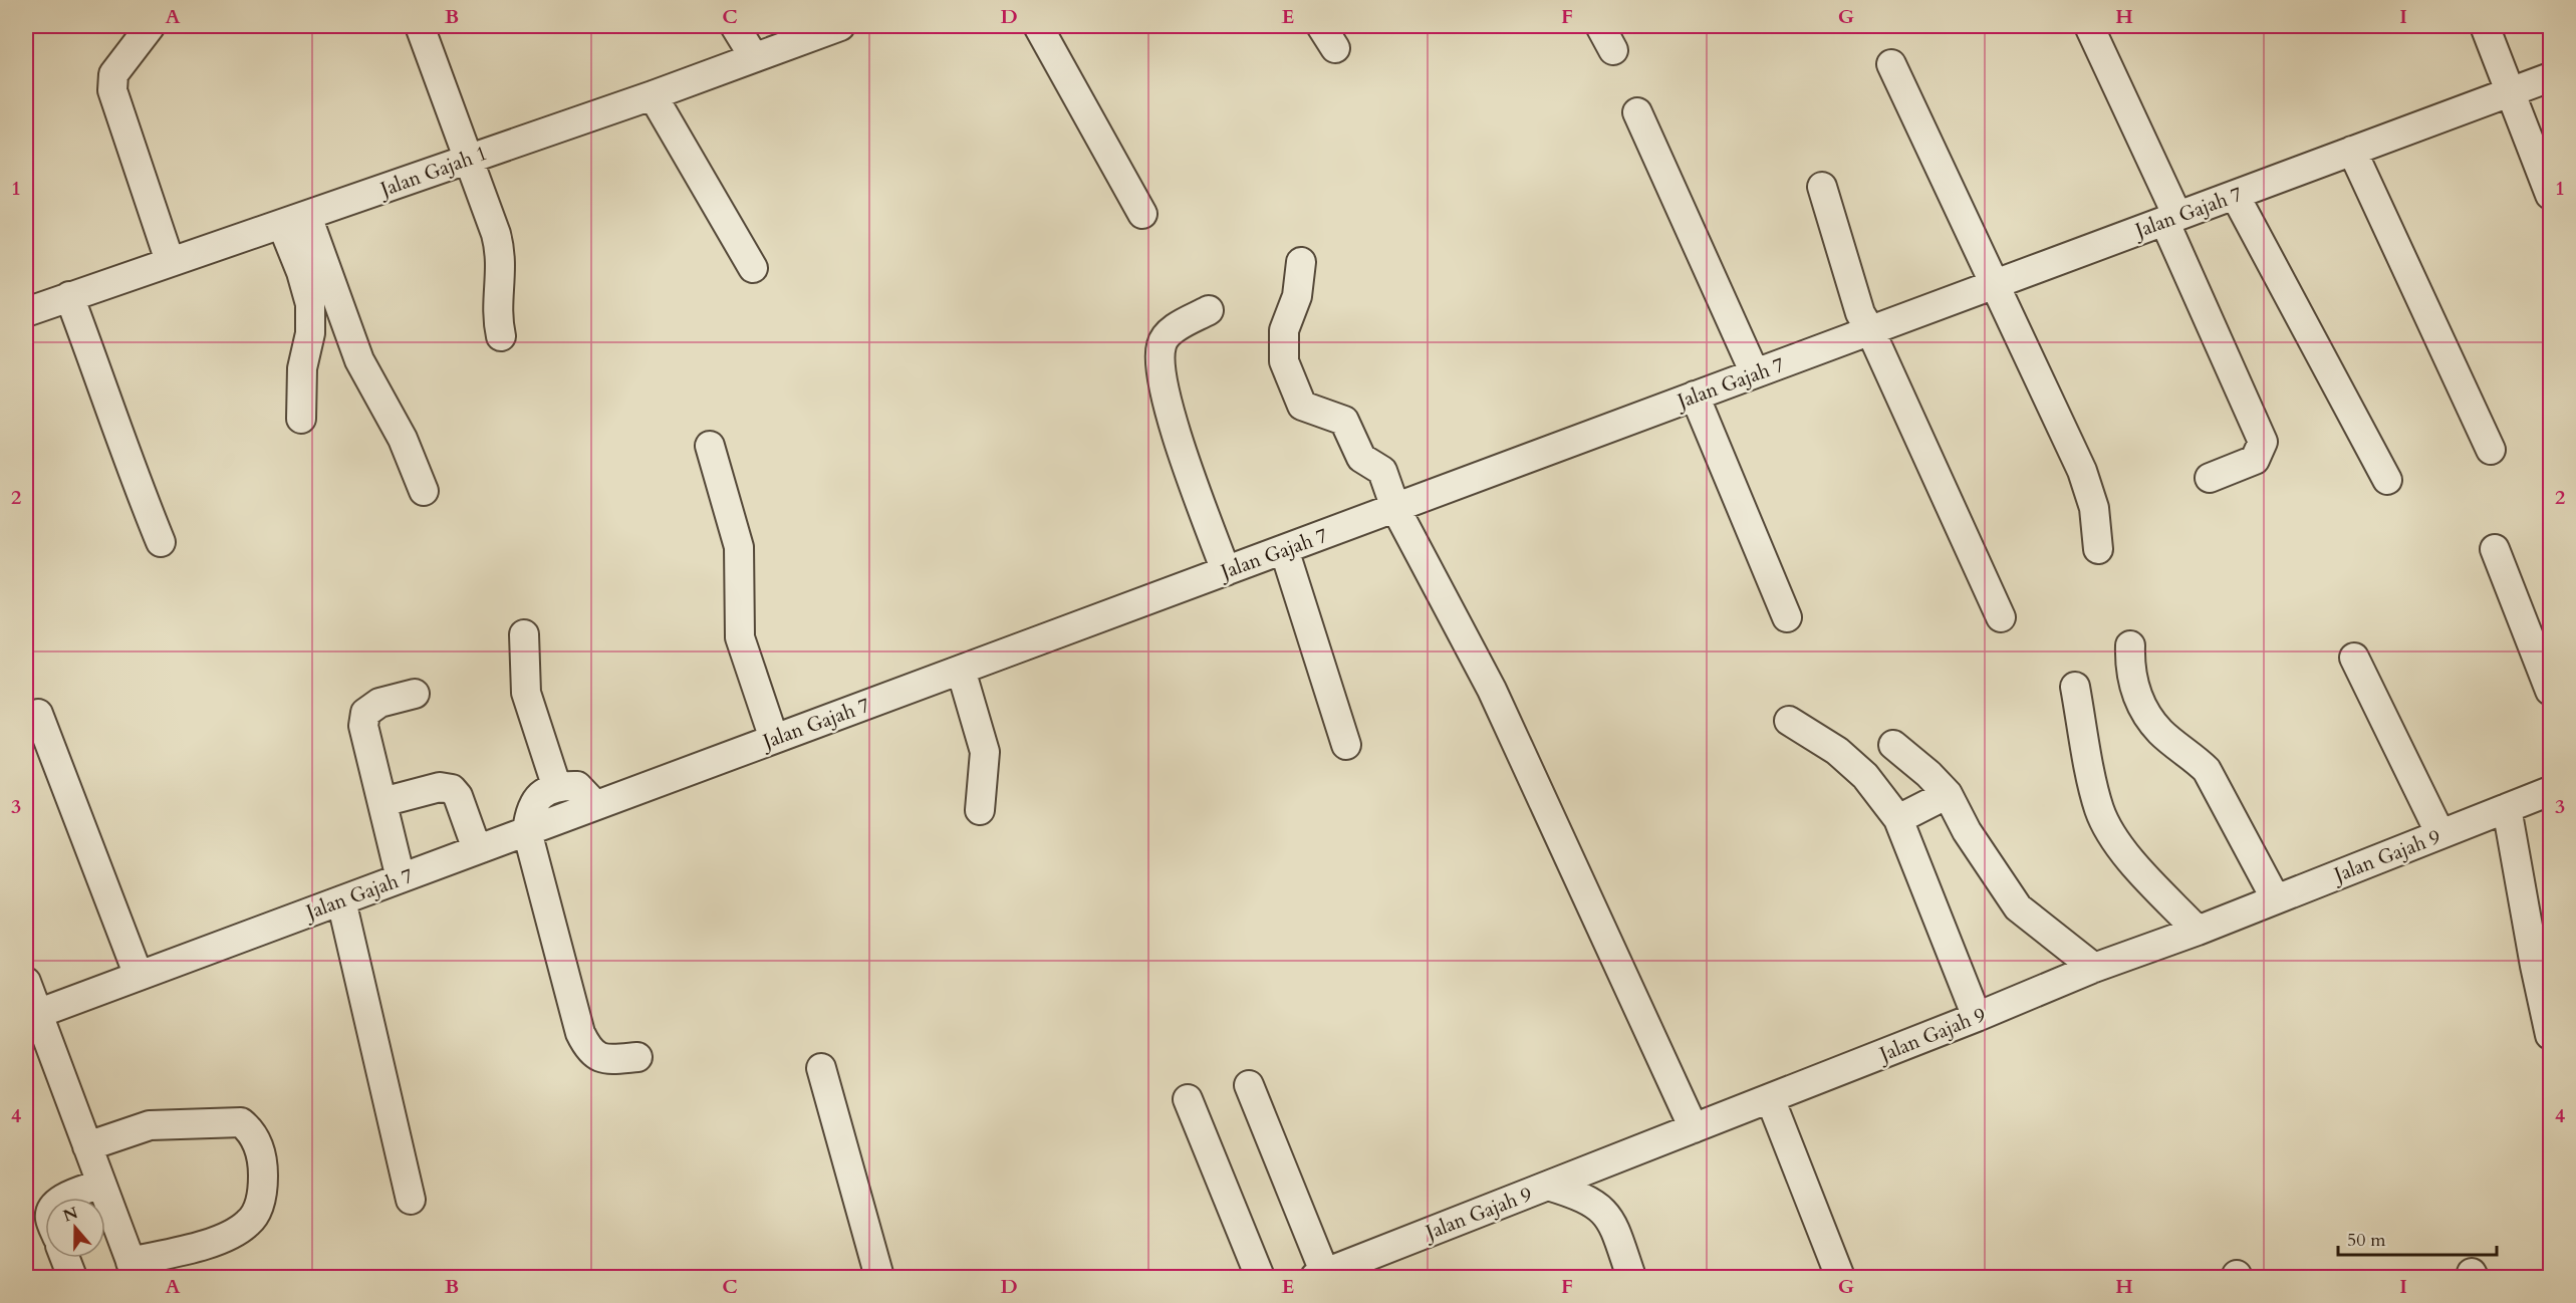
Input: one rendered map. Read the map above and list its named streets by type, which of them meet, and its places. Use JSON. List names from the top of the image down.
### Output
{
  "streets": {
    "street": ["Jalan Gajah 1", "Jalan Gajah 7", "Jalan Gajah 9"]
  },
  "scale_bar": "50 m",
  "north": "top",
  "grid": {
    "columns": [
      "A",
      "B",
      "C",
      "D",
      "E",
      "F",
      "G",
      "H",
      "I"
    ],
    "rows": [
      "1",
      "2",
      "3",
      "4"
    ]
  }
}
